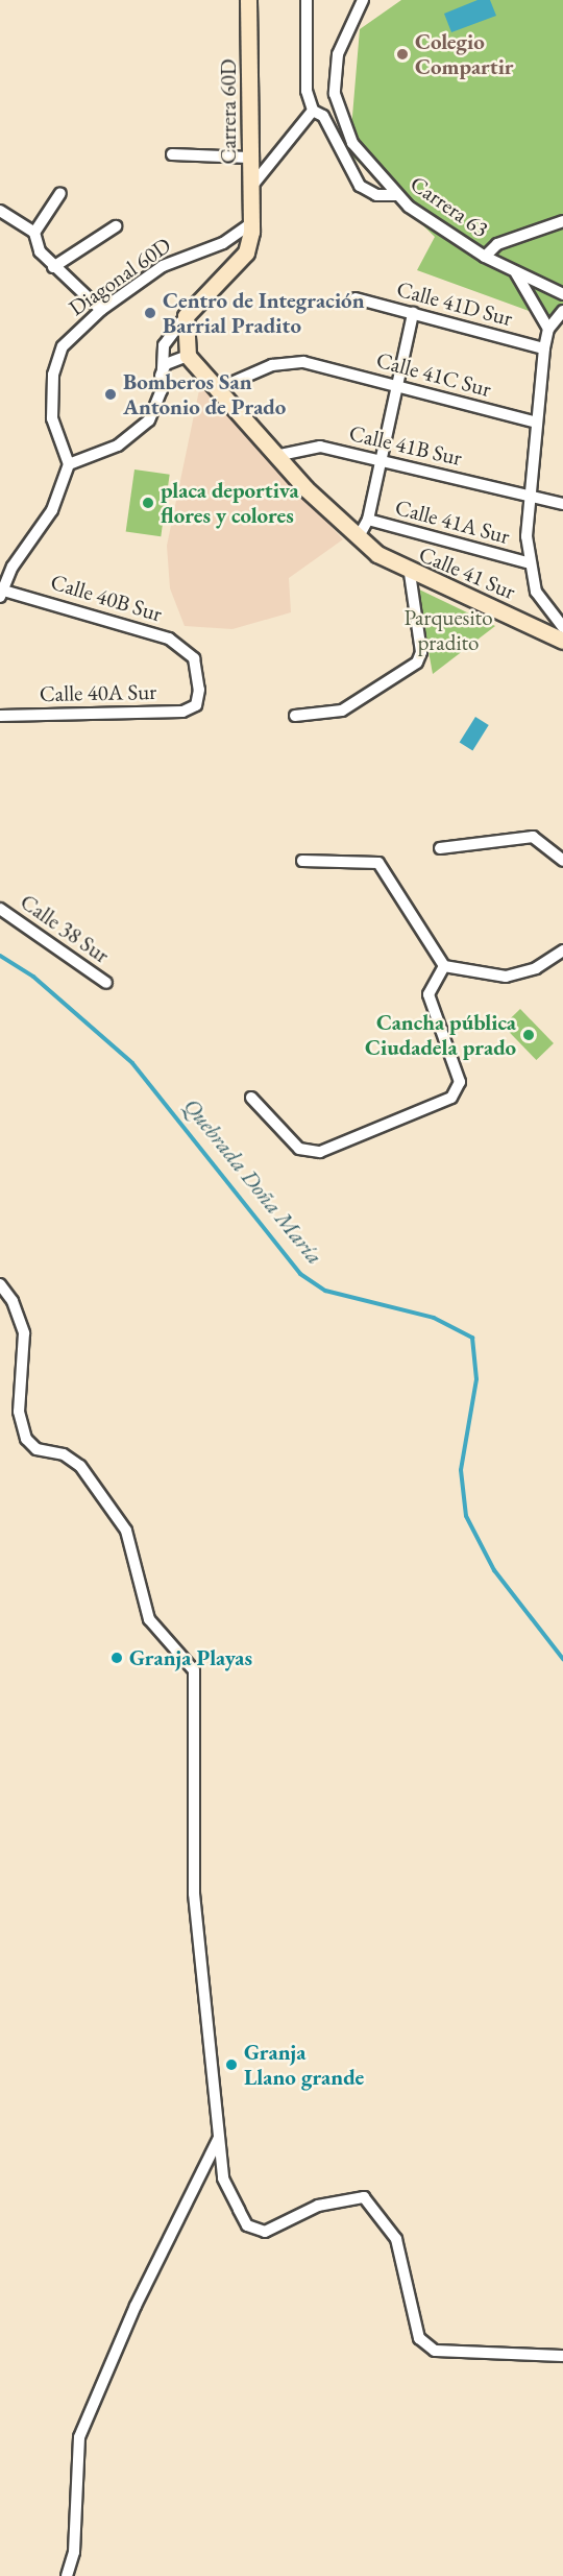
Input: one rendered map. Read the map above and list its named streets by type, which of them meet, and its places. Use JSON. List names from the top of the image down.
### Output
{
  "streets": {
    "main road": ["Carrera 60D", "Calle 41 Sur"],
    "street": [
      "Carrera 63",
      "Diagonal 60D",
      "Calle 41D Sur",
      "Calle 41C Sur",
      "Calle 41B Sur",
      "Calle 41A Sur",
      "Calle 40B Sur",
      "Calle 40A Sur",
      "Calle 38 Sur"
    ]
  },
  "crossings": [
    ["Carrera 60D", "Diagonal 60D"],
    ["Calle 41C Sur", "Calle 41 Sur"],
    ["Calle 41B Sur", "Calle 41 Sur"],
    ["Calle 40B Sur", "Calle 40A Sur"]
  ],
  "water": ["Quebrada Doña María"],
  "parks": ["Parquesito pradito"],
  "places": [
    "Colegio Compartir",
    "Centro de Integración Barrial Pradito",
    "Bomberos San Antonio de Prado",
    "placa deportiva flores y colores",
    "Cancha pública Ciudadela prado",
    "Granja Playas",
    "Granja Llano grande"
  ]
}
